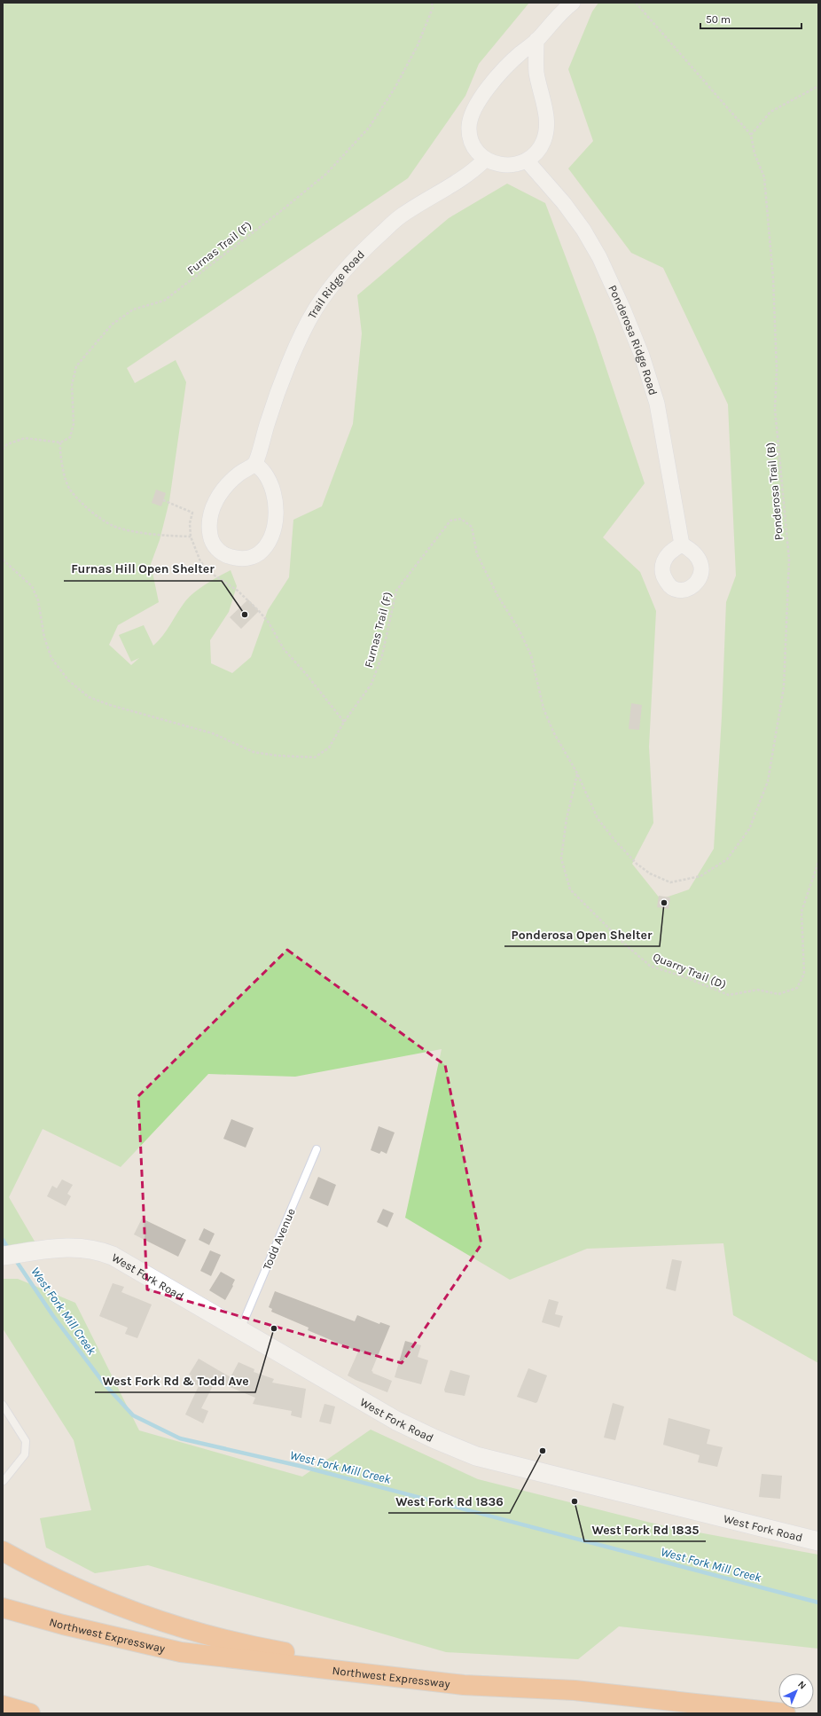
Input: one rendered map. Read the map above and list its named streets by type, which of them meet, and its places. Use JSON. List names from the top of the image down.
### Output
{
  "streets": {
    "highway": ["Northwest Expressway"],
    "street": ["Trail Ridge Road", "Ponderosa Ridge Road", "West Fork Road"],
    "lane": ["Todd Avenue"],
    "path": ["Furnas Trail (F)", "Ponderosa Trail (B)", "Quarry Trail (D)"]
  },
  "crossings": [
    ["Furnas Trail (F)", "Ponderosa Trail (B)"],
    ["Furnas Trail (F)", "Quarry Trail (D)"],
    ["Todd Avenue", "West Fork Road"]
  ],
  "water": ["West Fork Mill Creek"],
  "places": [
    "Furnas Hill Open Shelter",
    "Ponderosa Open Shelter",
    "West Fork Rd & Todd Ave",
    "West Fork Rd 1836",
    "West Fork Rd 1835"
  ],
  "scale_bar": "50 m",
  "north": "top right"
}
